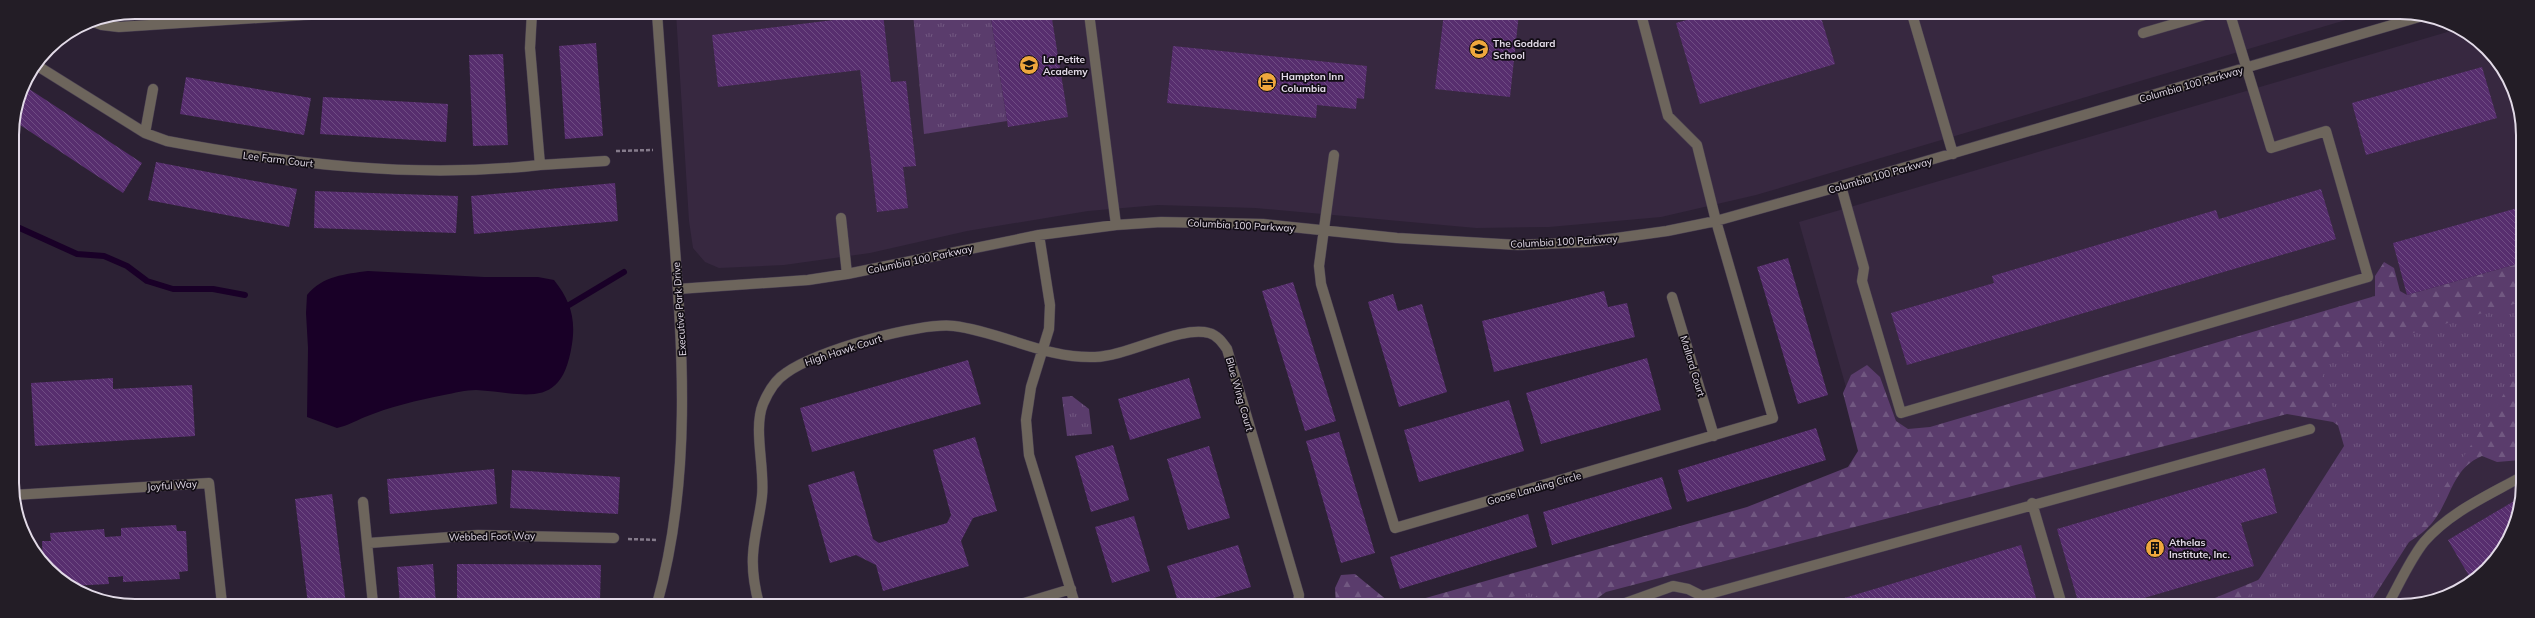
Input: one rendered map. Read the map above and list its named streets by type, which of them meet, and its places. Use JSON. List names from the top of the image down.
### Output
{
  "streets": {
    "street": [
      "Columbia 100 Parkway",
      "Lee Farm Court",
      "Executive Park Drive",
      "High Hawk Court",
      "Mallard Court",
      "Blue Wing Court",
      "Joyful Way",
      "Goose Landing Circle",
      "Webbed Foot Way"
    ]
  },
  "crossings": [
    ["Columbia 100 Parkway", "Executive Park Drive"],
    ["Columbia 100 Parkway", "Goose Landing Circle"],
    ["High Hawk Court", "Blue Wing Court"],
    ["Mallard Court", "Goose Landing Circle"]
  ],
  "places": {
    "school or university": ["The Goddard School", "La Petite Academy"],
    "hotel": ["Hampton Inn Columbia"],
    "building": ["Athelas Institute, Inc."]
  }
}
